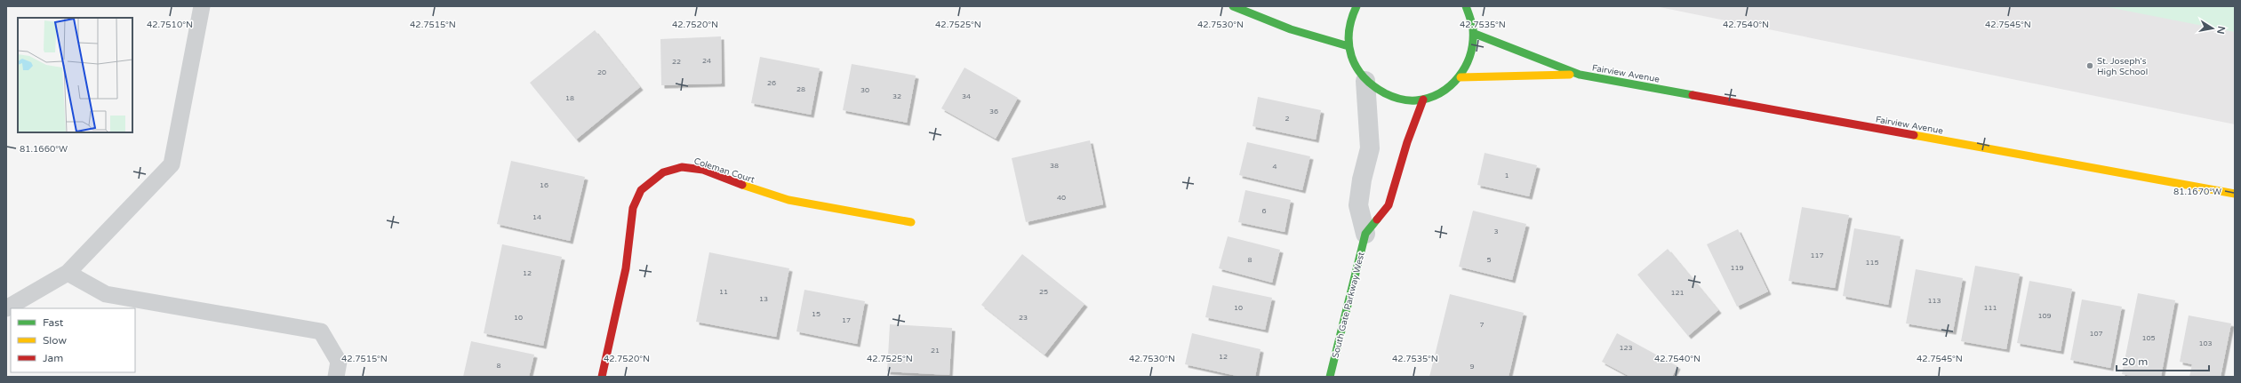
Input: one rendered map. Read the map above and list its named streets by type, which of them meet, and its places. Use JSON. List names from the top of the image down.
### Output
{
  "streets": {
    "main road": ["Fairview Avenue", "Coleman Court", "South Gate Parkway West"]
  },
  "places": ["St. Joseph's High School"],
  "house_numbers": [
    "24",
    "22",
    "20",
    "26",
    "28",
    "30",
    "32",
    "34",
    "18",
    "36",
    "2",
    "38",
    "4",
    "1",
    "16",
    "40",
    "6",
    "14",
    "3",
    "117",
    "8",
    "5",
    "115",
    "119",
    "12",
    "11",
    "25",
    "121",
    "13",
    "113",
    "10",
    "111",
    "15",
    "109",
    "10",
    "23",
    "17",
    "7",
    "107",
    "105",
    "103",
    "123",
    "21",
    "12",
    "8",
    "9"
  ],
  "legend": ["Fast", "Slow", "Jam"],
  "scale_bar": "20 m",
  "north": "right",
  "coordinates": [
    "42.7510°N",
    "42.7515°N",
    "42.7520°N",
    "42.7525°N",
    "42.7530°N",
    "42.7535°N",
    "42.7540°N",
    "42.7545°N",
    "81.1660°W",
    "81.1670°W"
  ]
}
